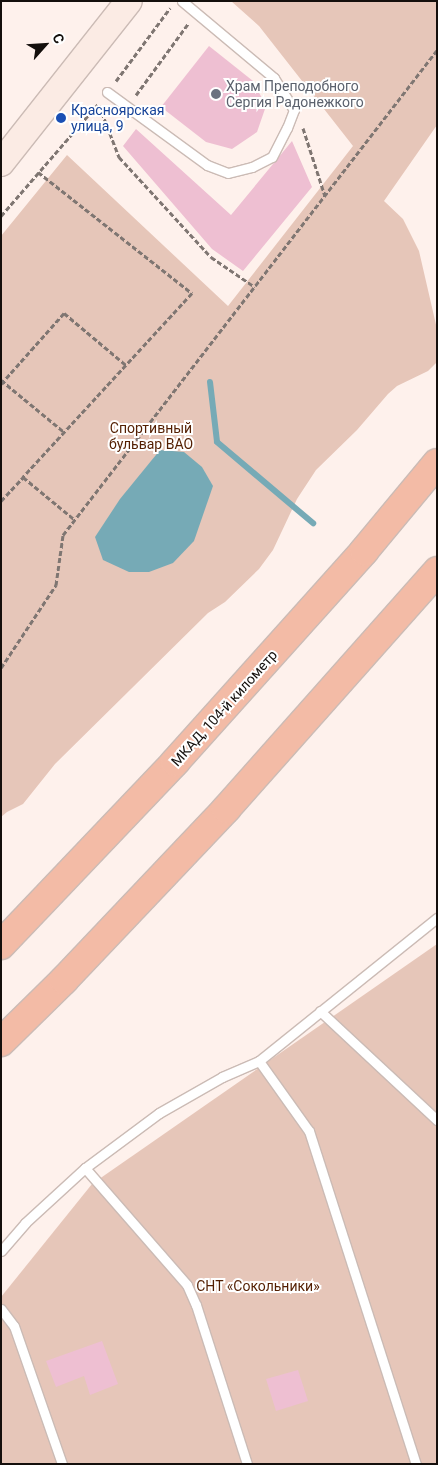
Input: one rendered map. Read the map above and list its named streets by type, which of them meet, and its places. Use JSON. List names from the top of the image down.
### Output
{
  "streets": {
    "highway": ["МКАД, 104-й километр"]
  },
  "parks": ["Спортивный бульвар ВАО", "СНТ «Сокольники»"],
  "places": ["Храм Преподобного Сергия Радонежкого", "Красноярская улица, 9"],
  "north": "top right"
}
